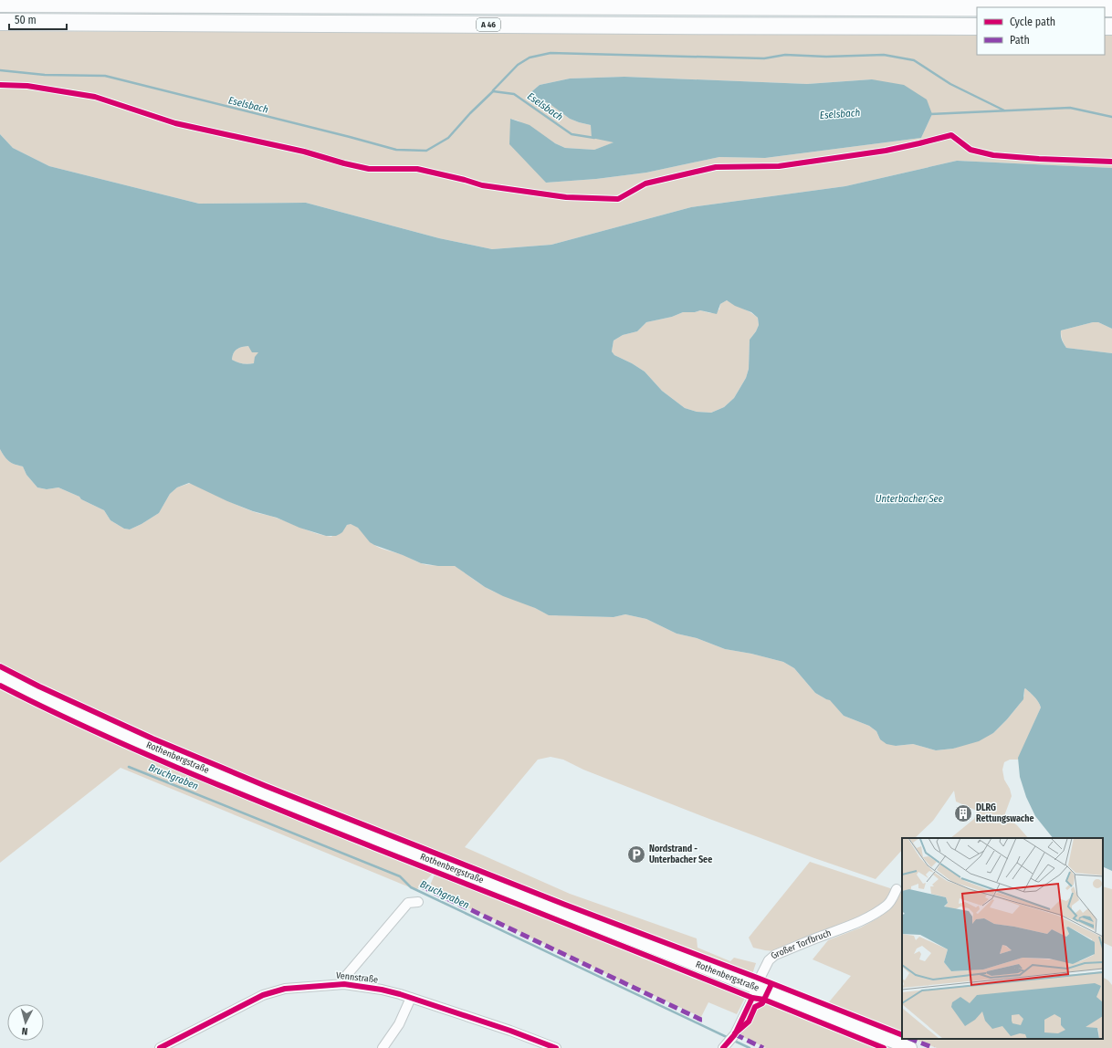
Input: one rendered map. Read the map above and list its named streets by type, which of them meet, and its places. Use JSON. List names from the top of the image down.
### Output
{
  "streets": {
    "highway": ["A 46"],
    "main road": ["Rothenbergstraße"],
    "street": ["Großer Torfbruch", "Vennstraße"]
  },
  "crossings": [
    ["Rothenbergstraße", "Großer Torfbruch"]
  ],
  "water": ["Eselsbach", "Unterbacher See", "Bruchgraben"],
  "places": {
    "building": ["DLRG Rettungswache"],
    "parking": ["Nordstrand - Unterbacher See"]
  },
  "legend": ["Cycle path", "Path"],
  "scale_bar": "50 m",
  "north": "bottom"
}
